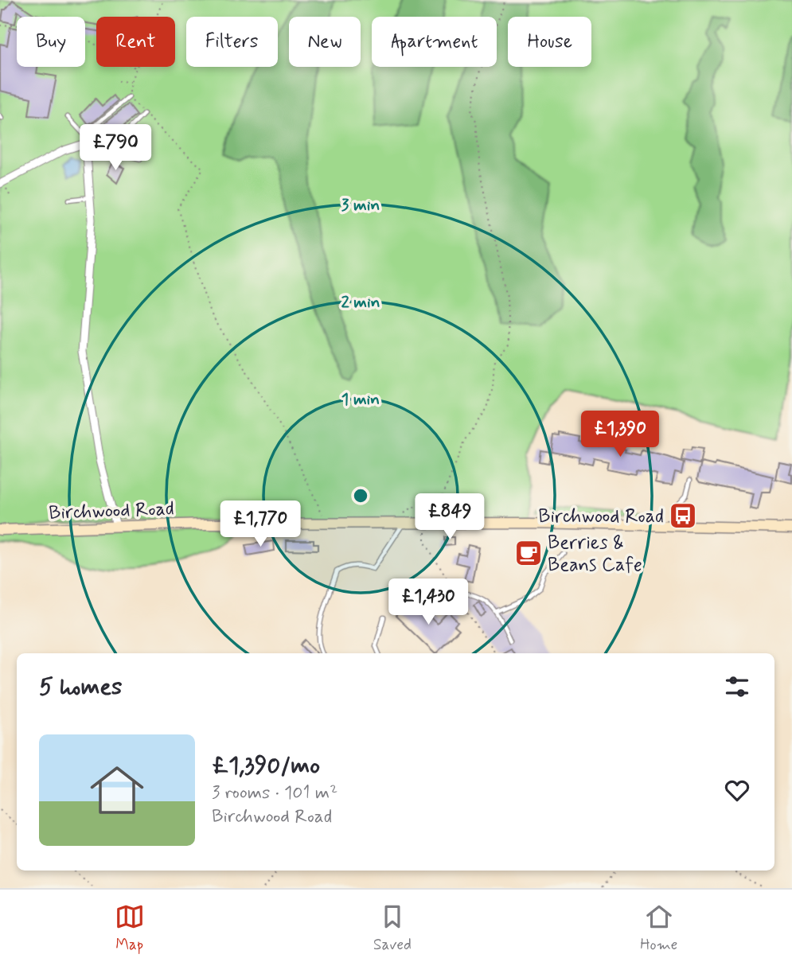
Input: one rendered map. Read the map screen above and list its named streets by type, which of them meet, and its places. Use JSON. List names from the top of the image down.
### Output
{
  "streets": {
    "street": ["Birchwood Road"]
  },
  "places": {
    "bus stop": ["Birchwood Road"],
    "cafe": ["Berries & Beans Cafe"]
  },
  "page": {
    "chip": [
      "Buy",
      "Rent",
      "Filters",
      "New",
      "Apartment",
      "House"
    ],
    "price": [
      "£790",
      "£1,390",
      "£849",
      "£1,770",
      "£1,430"
    ],
    "heading": "5 homes",
    "list": [
      {
        "name": "£1,390/mo",
        "note": "3 rooms · 101 m² · Birchwood Road"
      }
    ],
    "tabs": ["Map", "Saved", "Home"]
  },
  "rings": ["3 min", "2 min", "1 min"]
}
